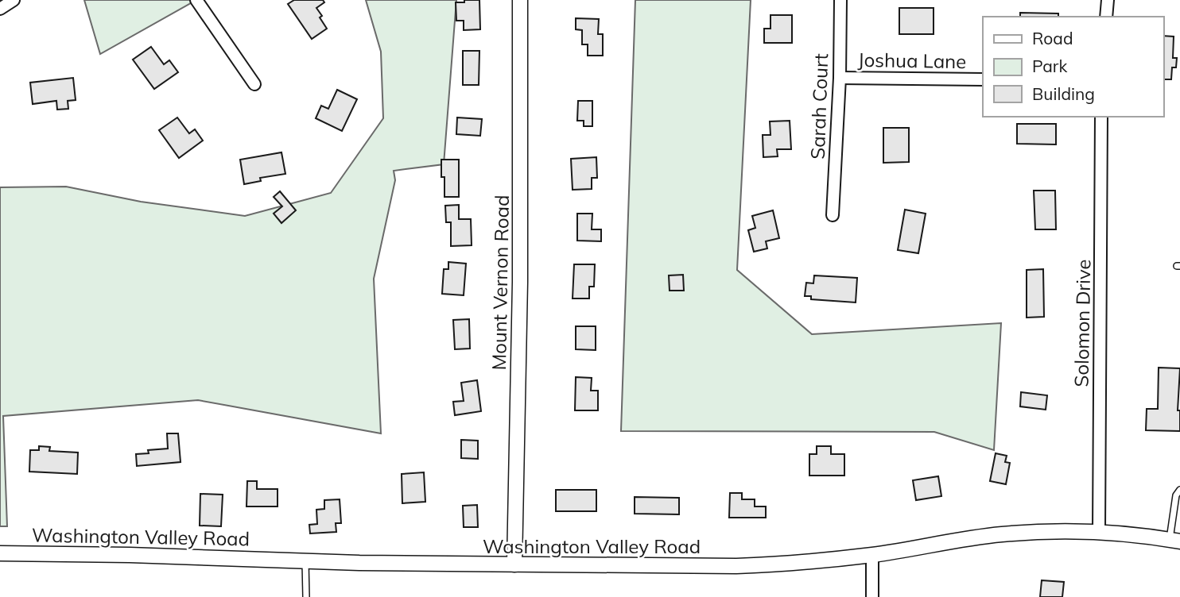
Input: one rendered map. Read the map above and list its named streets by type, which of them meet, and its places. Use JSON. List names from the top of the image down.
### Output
{
  "streets": {
    "street": [
      "Joshua Lane",
      "Sarah Court",
      "Mount Vernon Road",
      "Solomon Drive",
      "Washington Valley Road"
    ]
  },
  "crossings": [
    ["Joshua Lane", "Sarah Court"],
    ["Mount Vernon Road", "Washington Valley Road"],
    ["Solomon Drive", "Washington Valley Road"]
  ],
  "legend": ["Road", "Park", "Building"]
}
